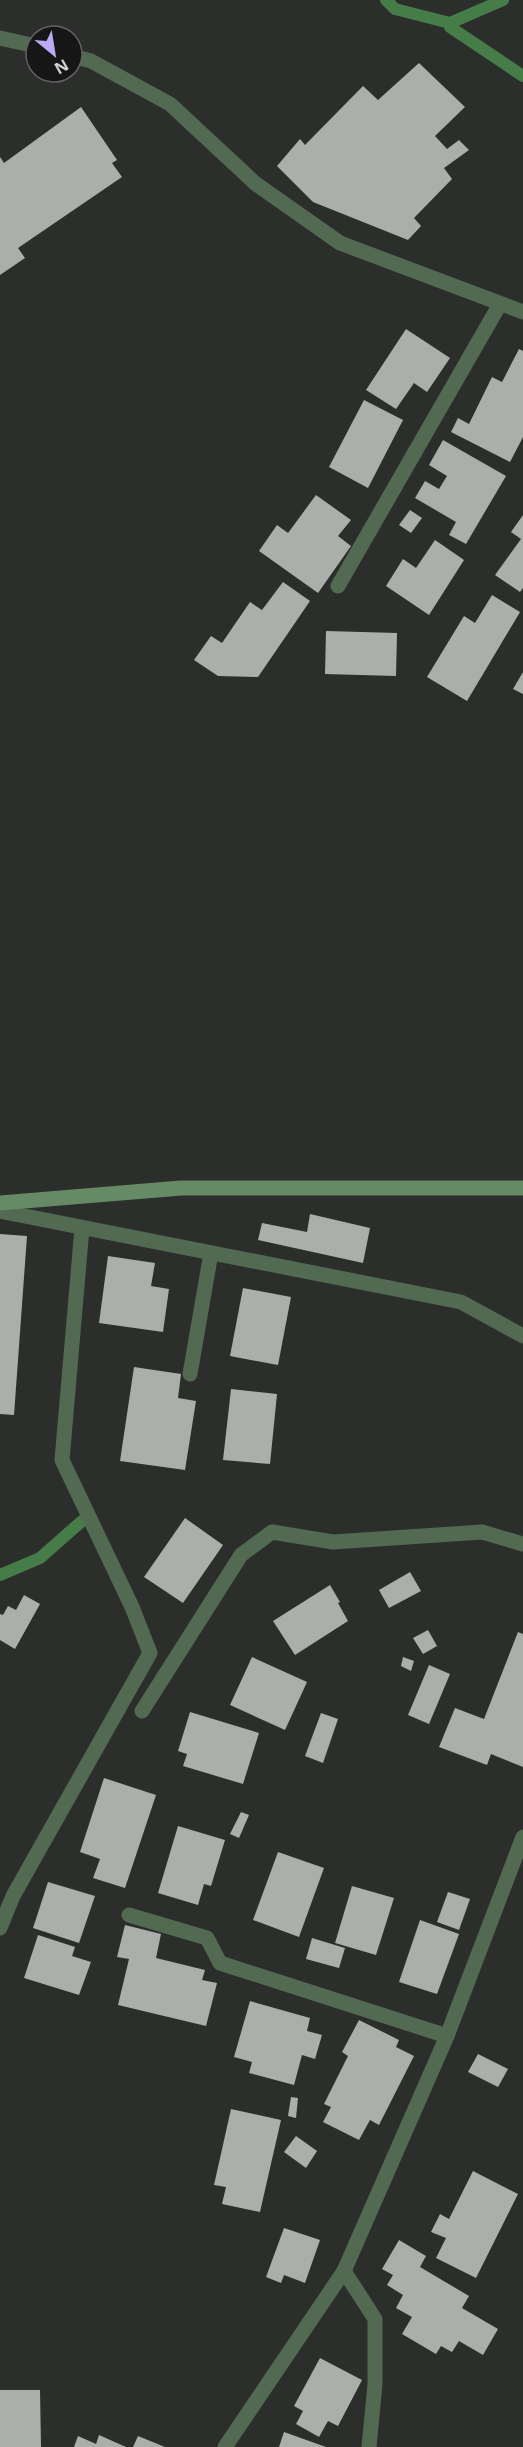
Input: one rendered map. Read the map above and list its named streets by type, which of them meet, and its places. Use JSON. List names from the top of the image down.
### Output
{
  "north": "bottom right"
}
